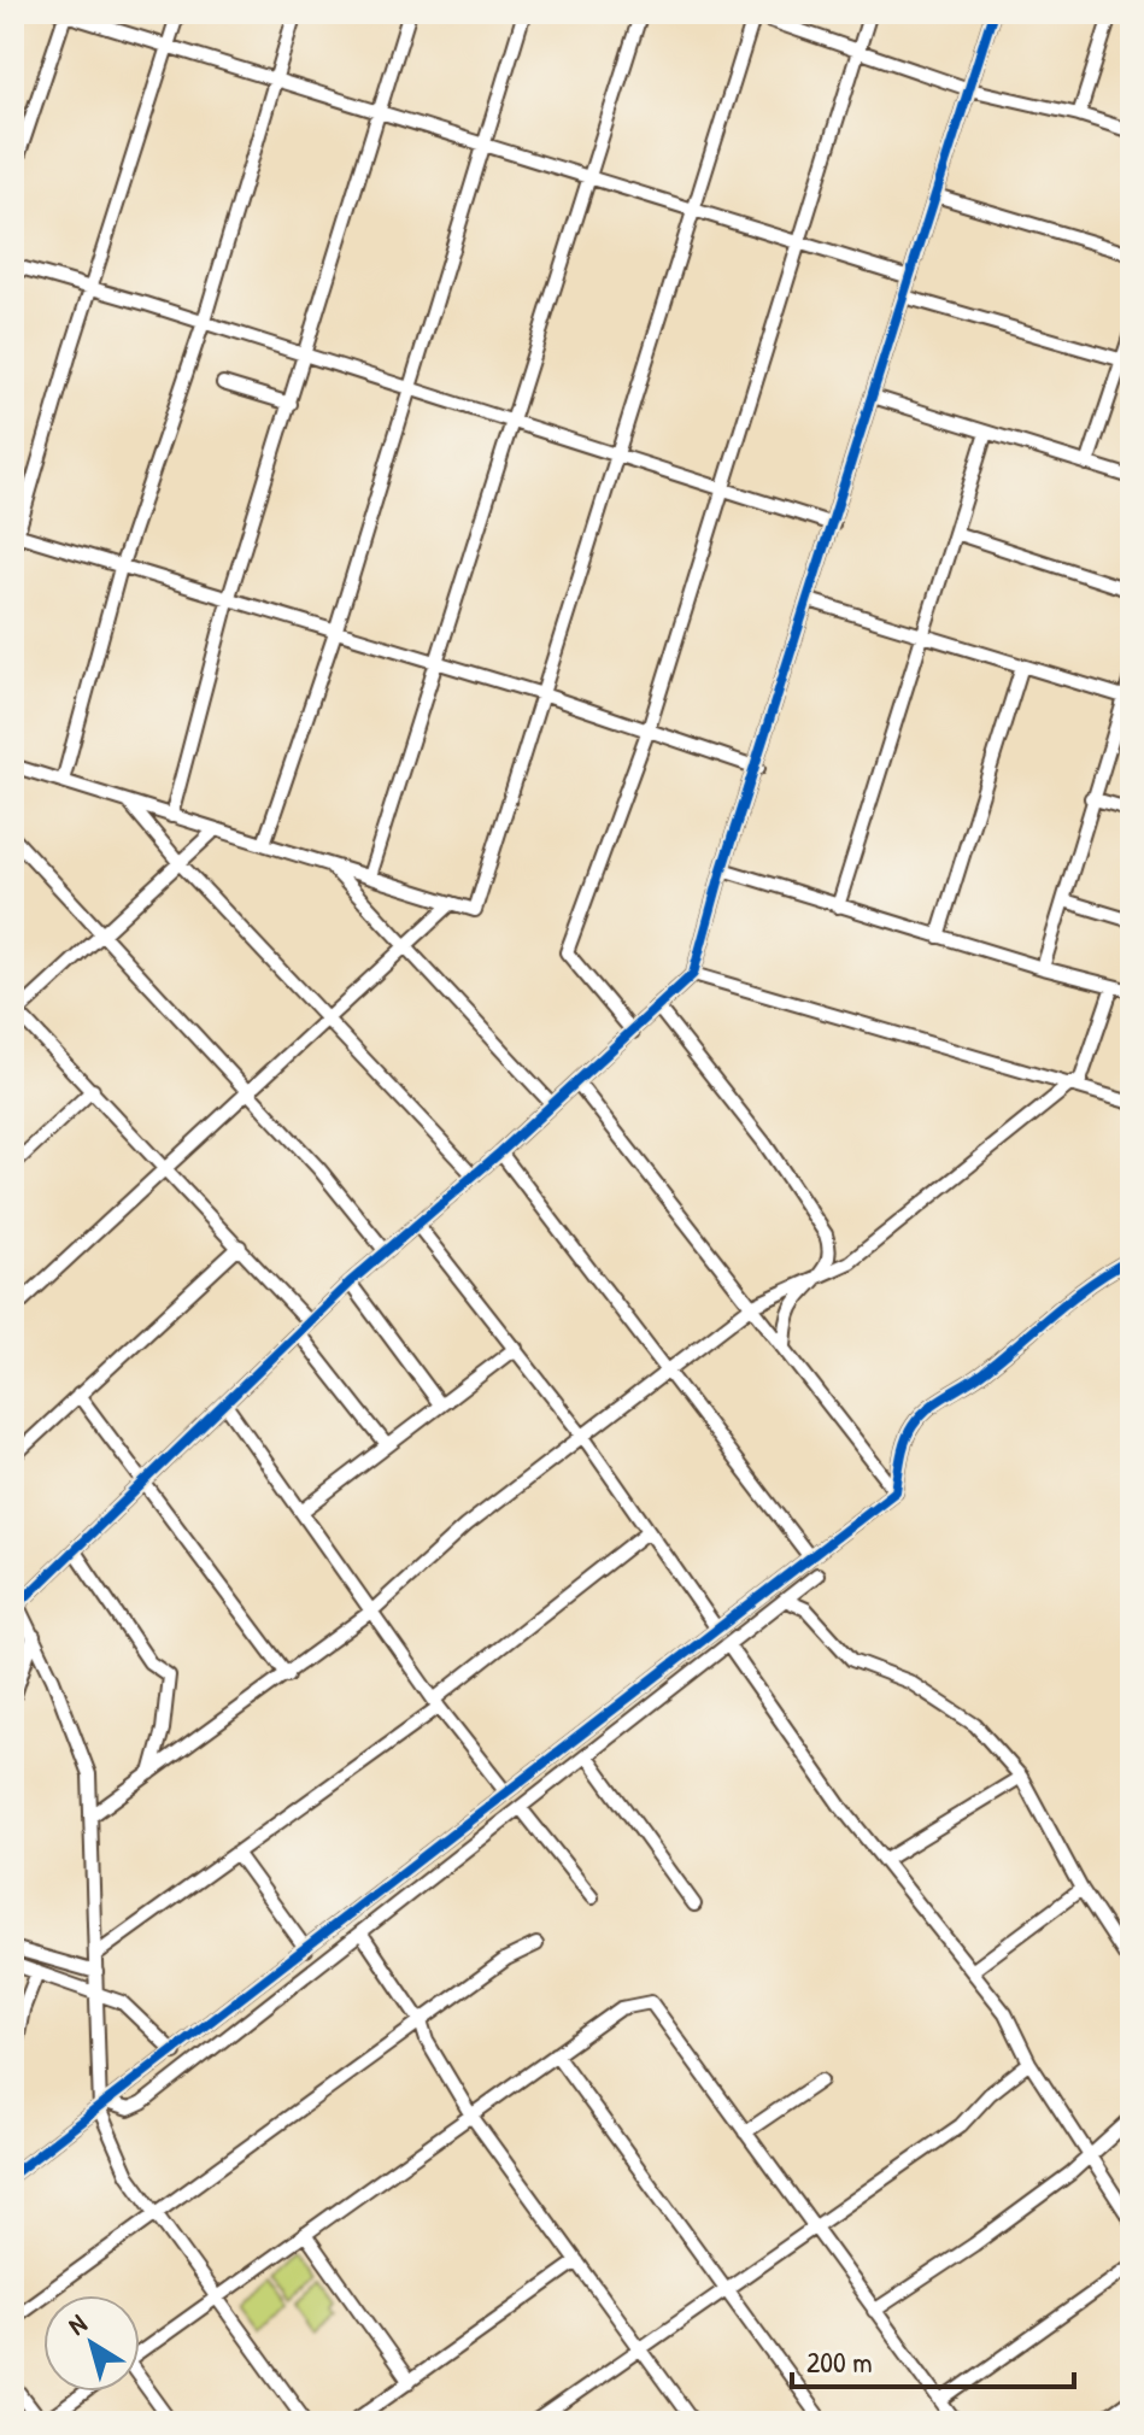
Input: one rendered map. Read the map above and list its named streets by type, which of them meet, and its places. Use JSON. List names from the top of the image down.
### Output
{
  "scale_bar": "200 m",
  "north": "top left"
}
